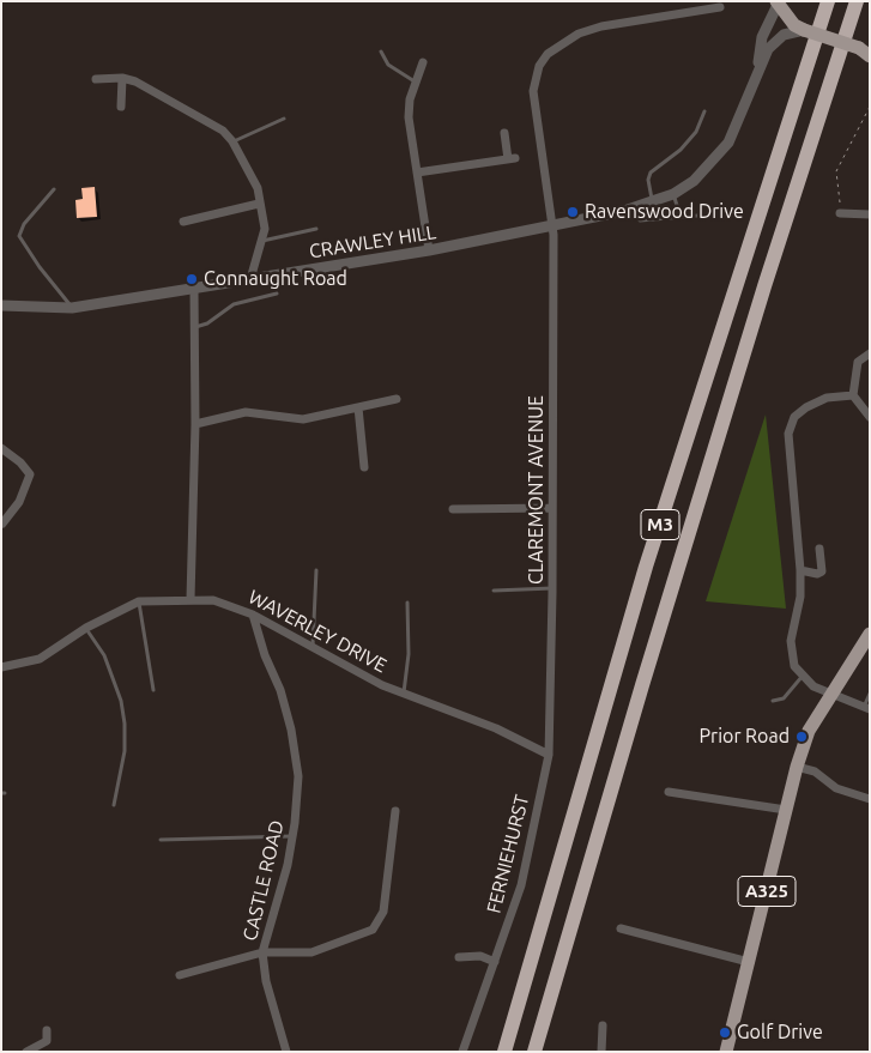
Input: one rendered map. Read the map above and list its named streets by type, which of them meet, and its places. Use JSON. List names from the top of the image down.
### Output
{
  "streets": {
    "highway": ["M3"],
    "main road": ["A325"],
    "street": [
      "CRAWLEY HILL",
      "CLAREMONT AVENUE",
      "WAVERLEY DRIVE",
      "FERNIEHURST",
      "CASTLE ROAD"
    ]
  },
  "crossings": [
    ["CRAWLEY HILL", "CLAREMONT AVENUE"],
    ["CLAREMONT AVENUE", "WAVERLEY DRIVE"],
    ["CLAREMONT AVENUE", "FERNIEHURST"],
    ["WAVERLEY DRIVE", "FERNIEHURST"],
    ["WAVERLEY DRIVE", "CASTLE ROAD"]
  ],
  "places": [
    "Ravenswood Drive",
    "Connaught Road",
    "Prior Road",
    "Golf Drive"
  ]
}
